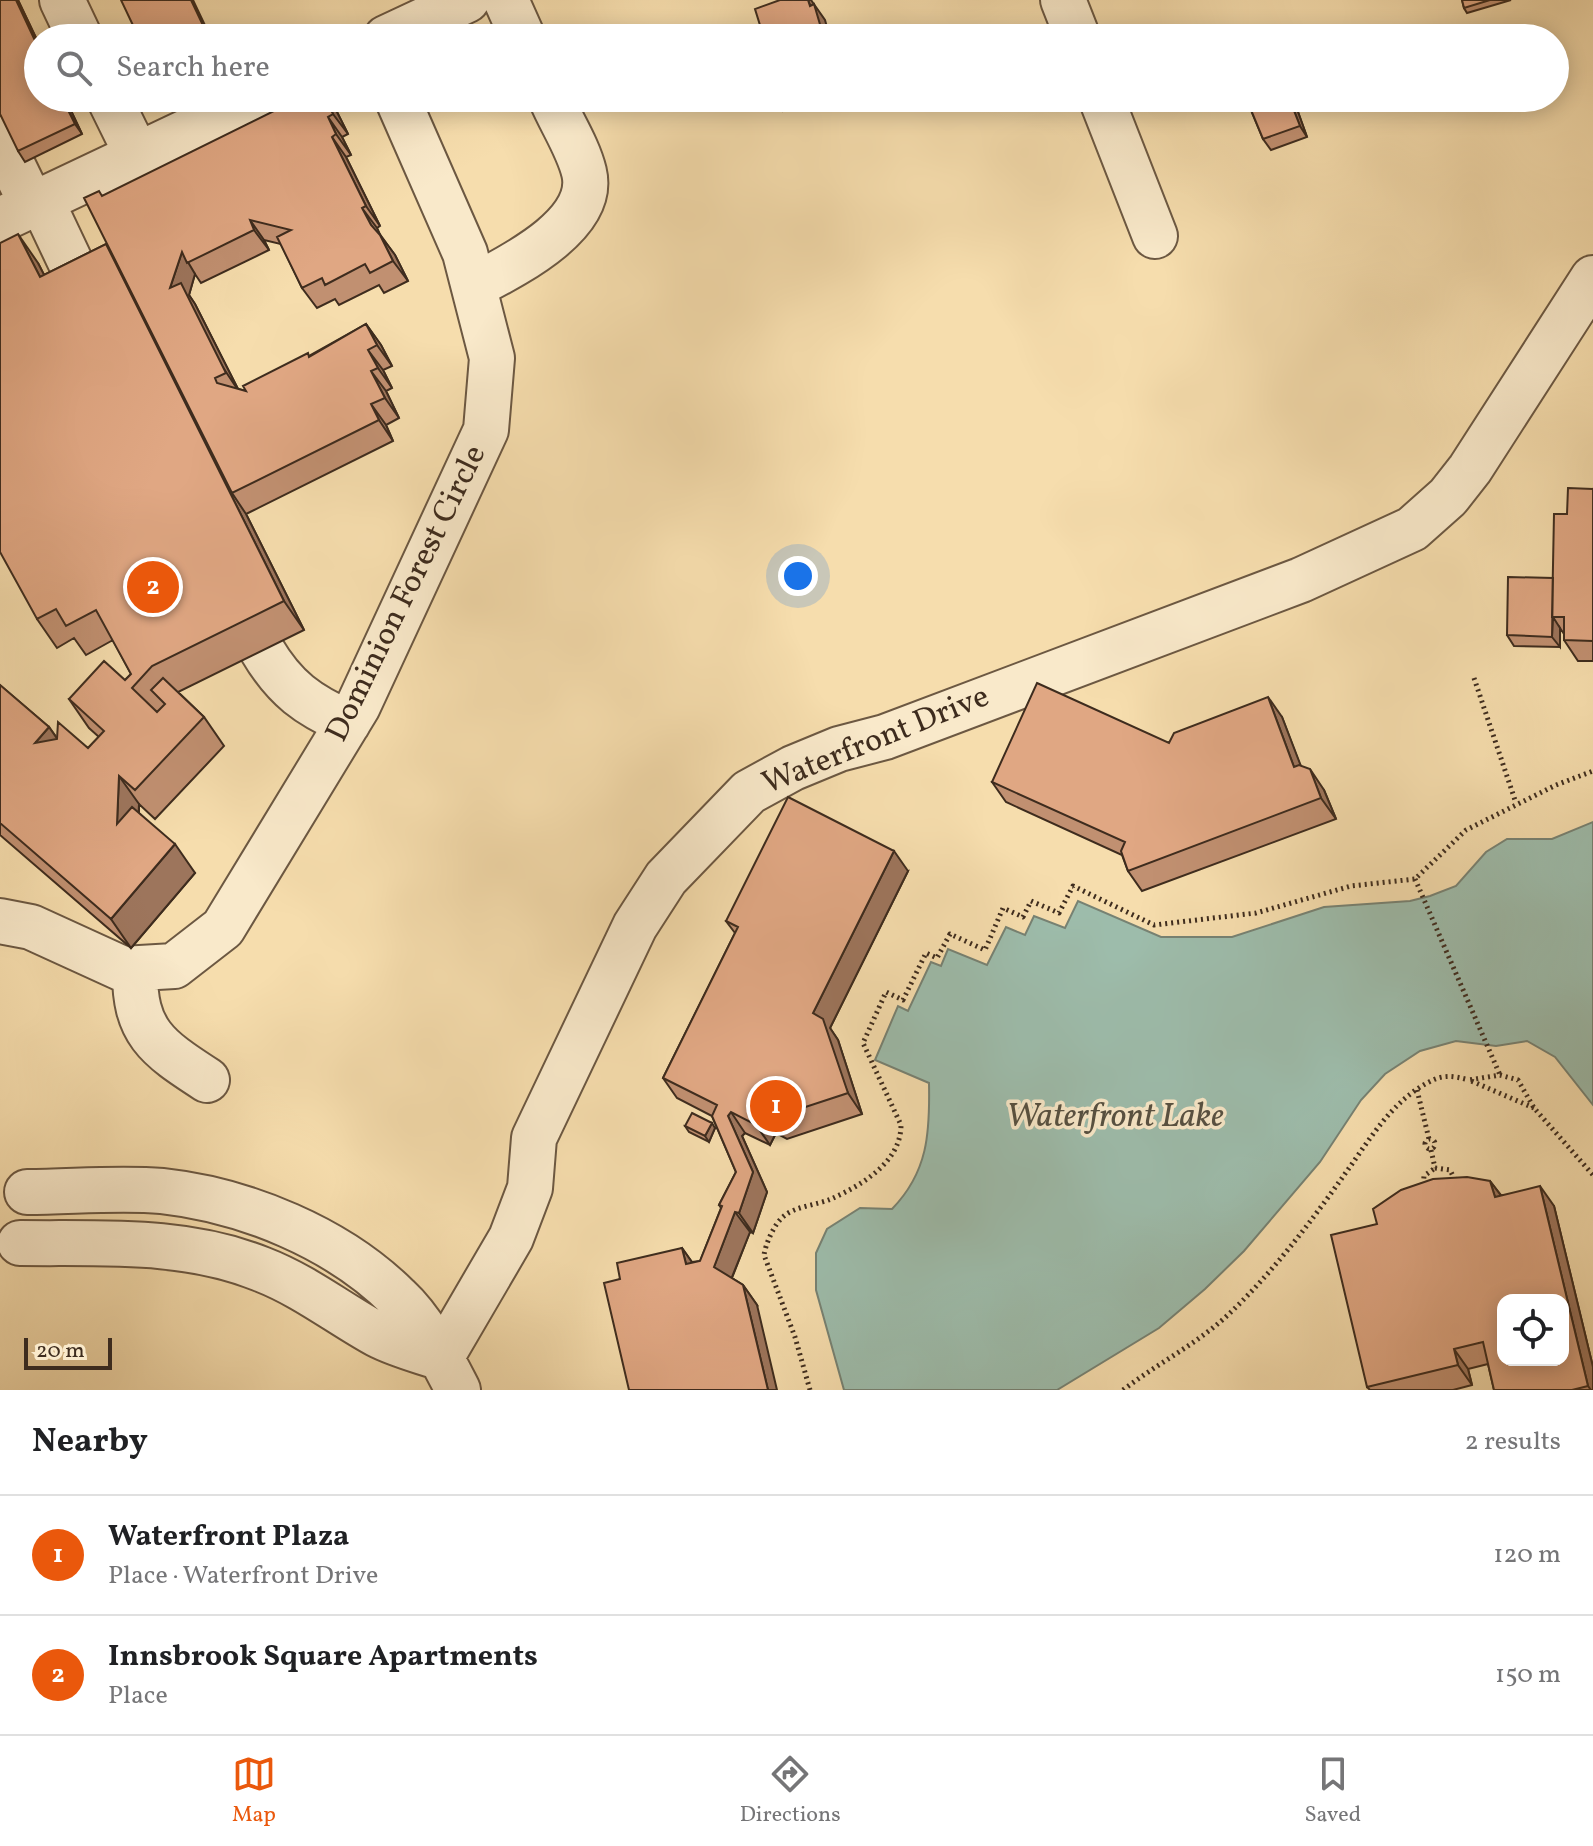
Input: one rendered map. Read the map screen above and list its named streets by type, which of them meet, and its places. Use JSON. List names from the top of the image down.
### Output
{
  "streets": {
    "street": ["Dominion Forest Circle", "Waterfront Drive"]
  },
  "water": ["Waterfront Lake"],
  "scale_bar": "20 m",
  "page": {
    "search": "Search here",
    "pins": ["2", "1"],
    "scale": "20 m",
    "heading": ["Nearby", "2 results"],
    "list": [
      {
        "mark": "1",
        "name": "Waterfront Plaza",
        "note": "Place · Waterfront Drive",
        "value": "120 m"
      },
      {
        "mark": "2",
        "name": "Innsbrook Square Apartments",
        "note": "Place",
        "value": "150 m"
      }
    ],
    "nav": ["Map", "Directions", "Saved"]
  }
}
